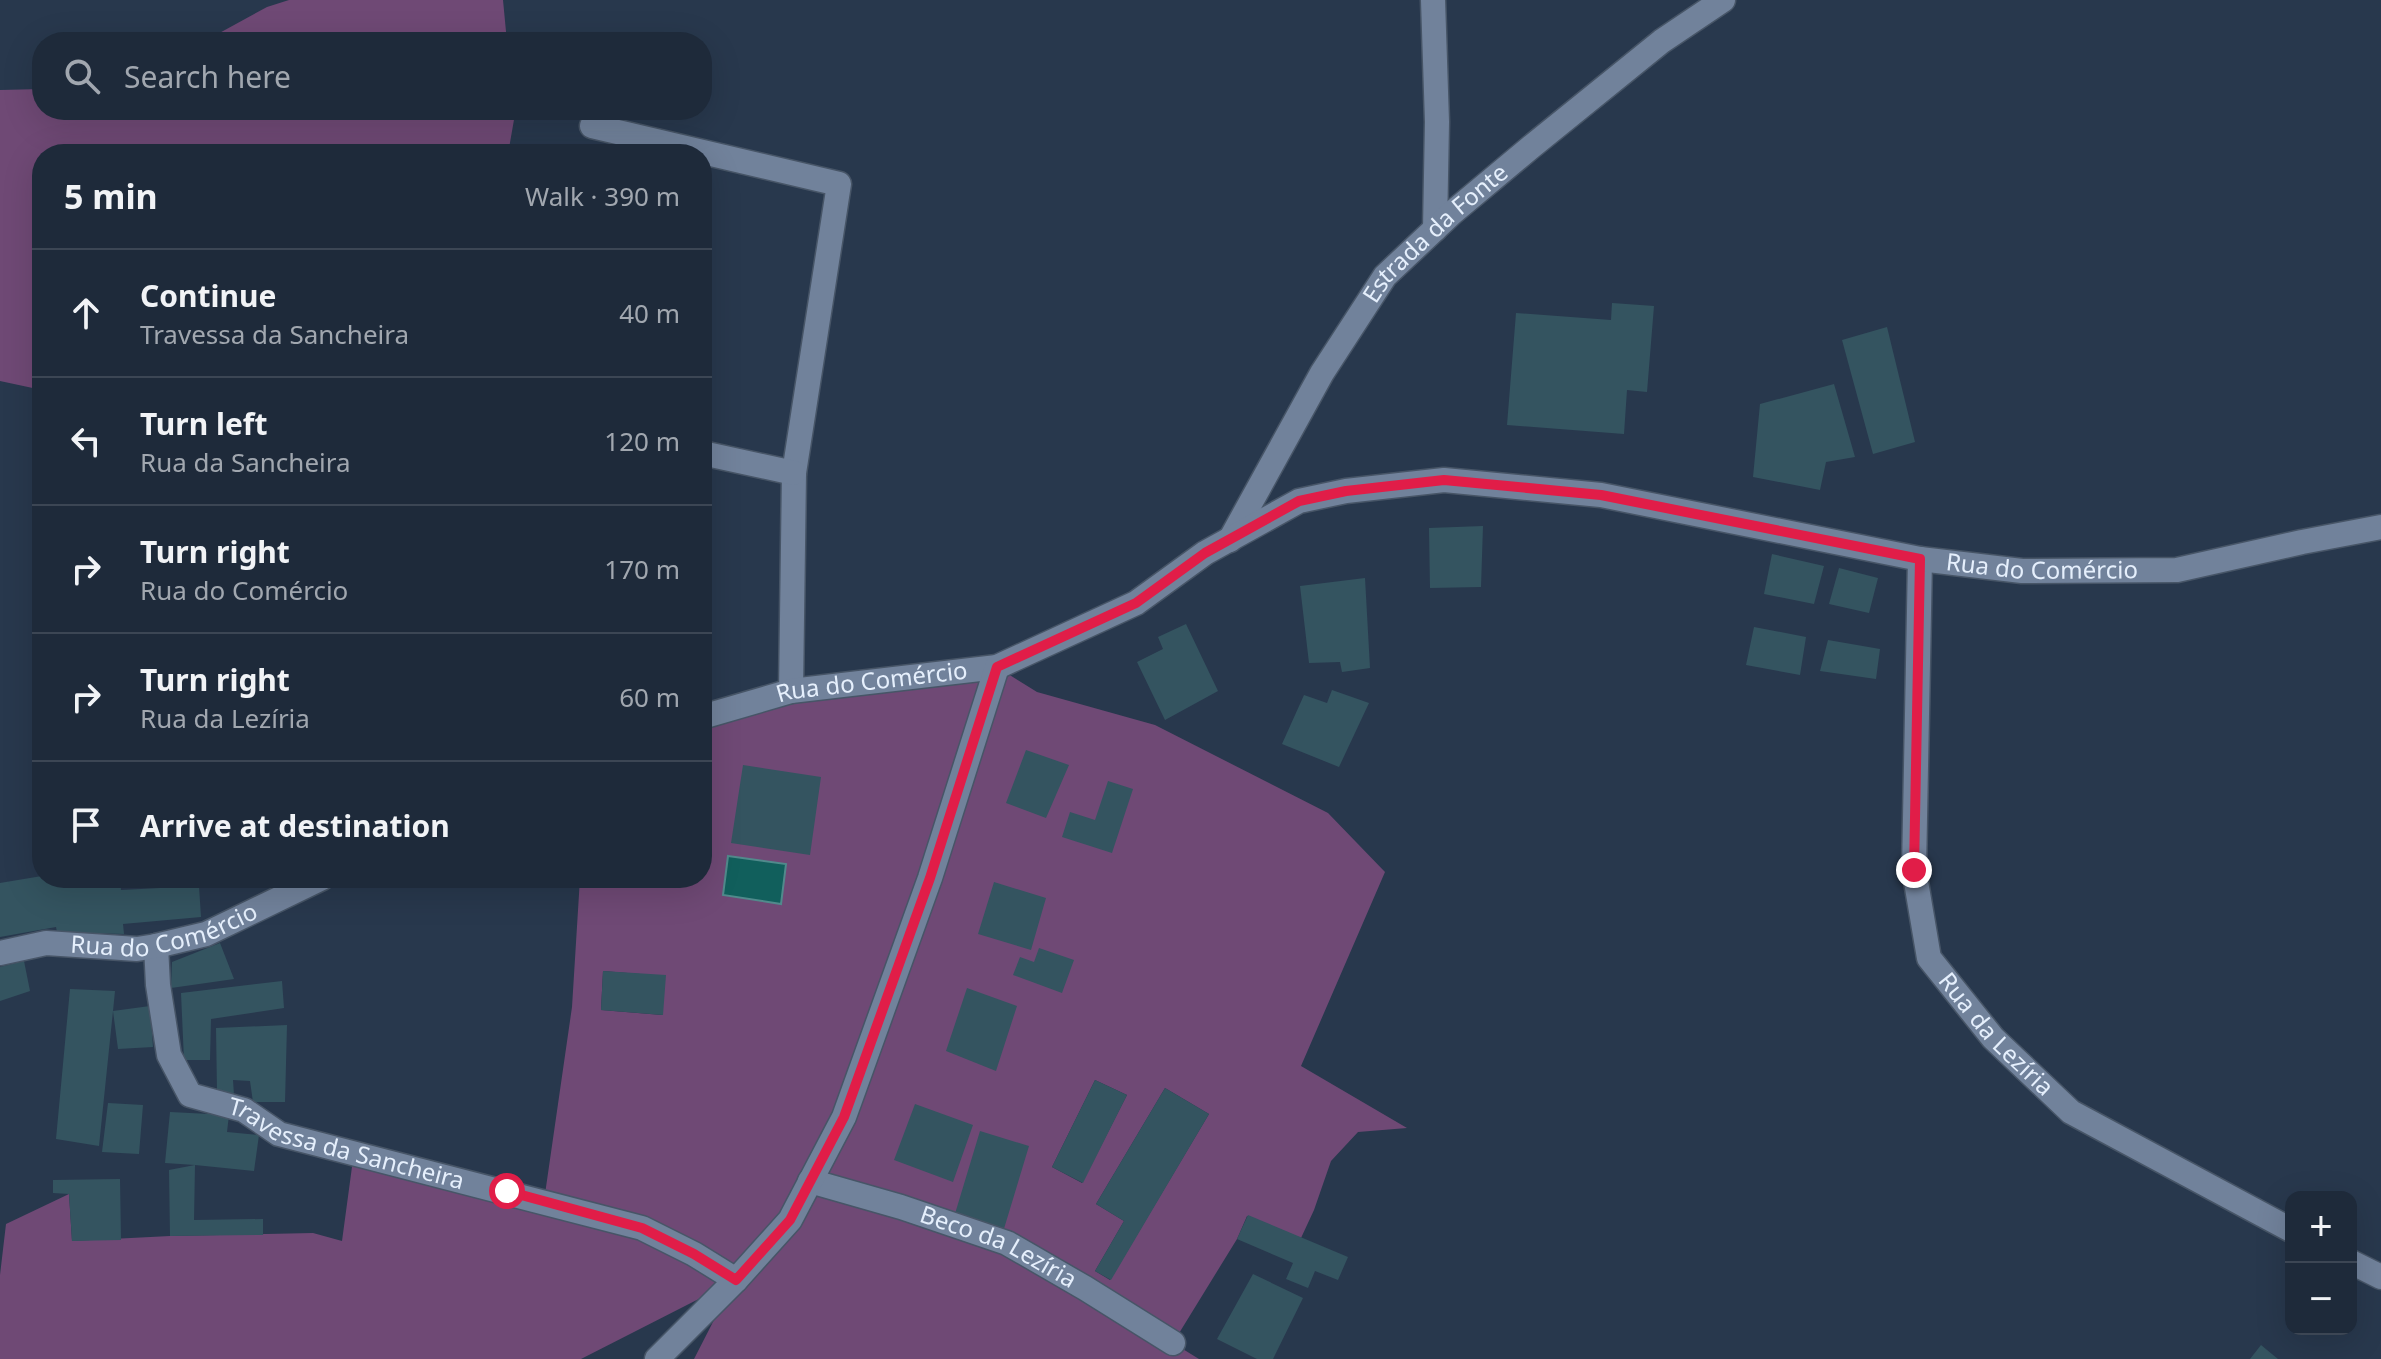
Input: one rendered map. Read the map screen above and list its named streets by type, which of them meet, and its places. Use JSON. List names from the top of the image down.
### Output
{
  "streets": {
    "street": [
      "Estrada da Fonte",
      "Rua do Comércio",
      "Rua da Lezíria",
      "Travessa da Sancheira",
      "Beco da Lezíria"
    ]
  },
  "crossings": [
    ["Estrada da Fonte", "Rua do Comércio"],
    ["Rua do Comércio", "Rua da Lezíria"],
    ["Rua do Comércio", "Travessa da Sancheira"]
  ],
  "page": {
    "search": "Search here",
    "heading": ["5 min", "Walk · 390 m"],
    "list": [
      ["Continue", "Travessa da Sancheira", "40 m"],
      ["Turn left", "Rua da Sancheira", "120 m"],
      ["Turn right", "Rua do Comércio", "170 m"],
      ["Turn right", "Rua da Lezíria", "60 m"],
      "Arrive at destination"
    ],
    "map_buttons": ["+", "−"]
  }
}
